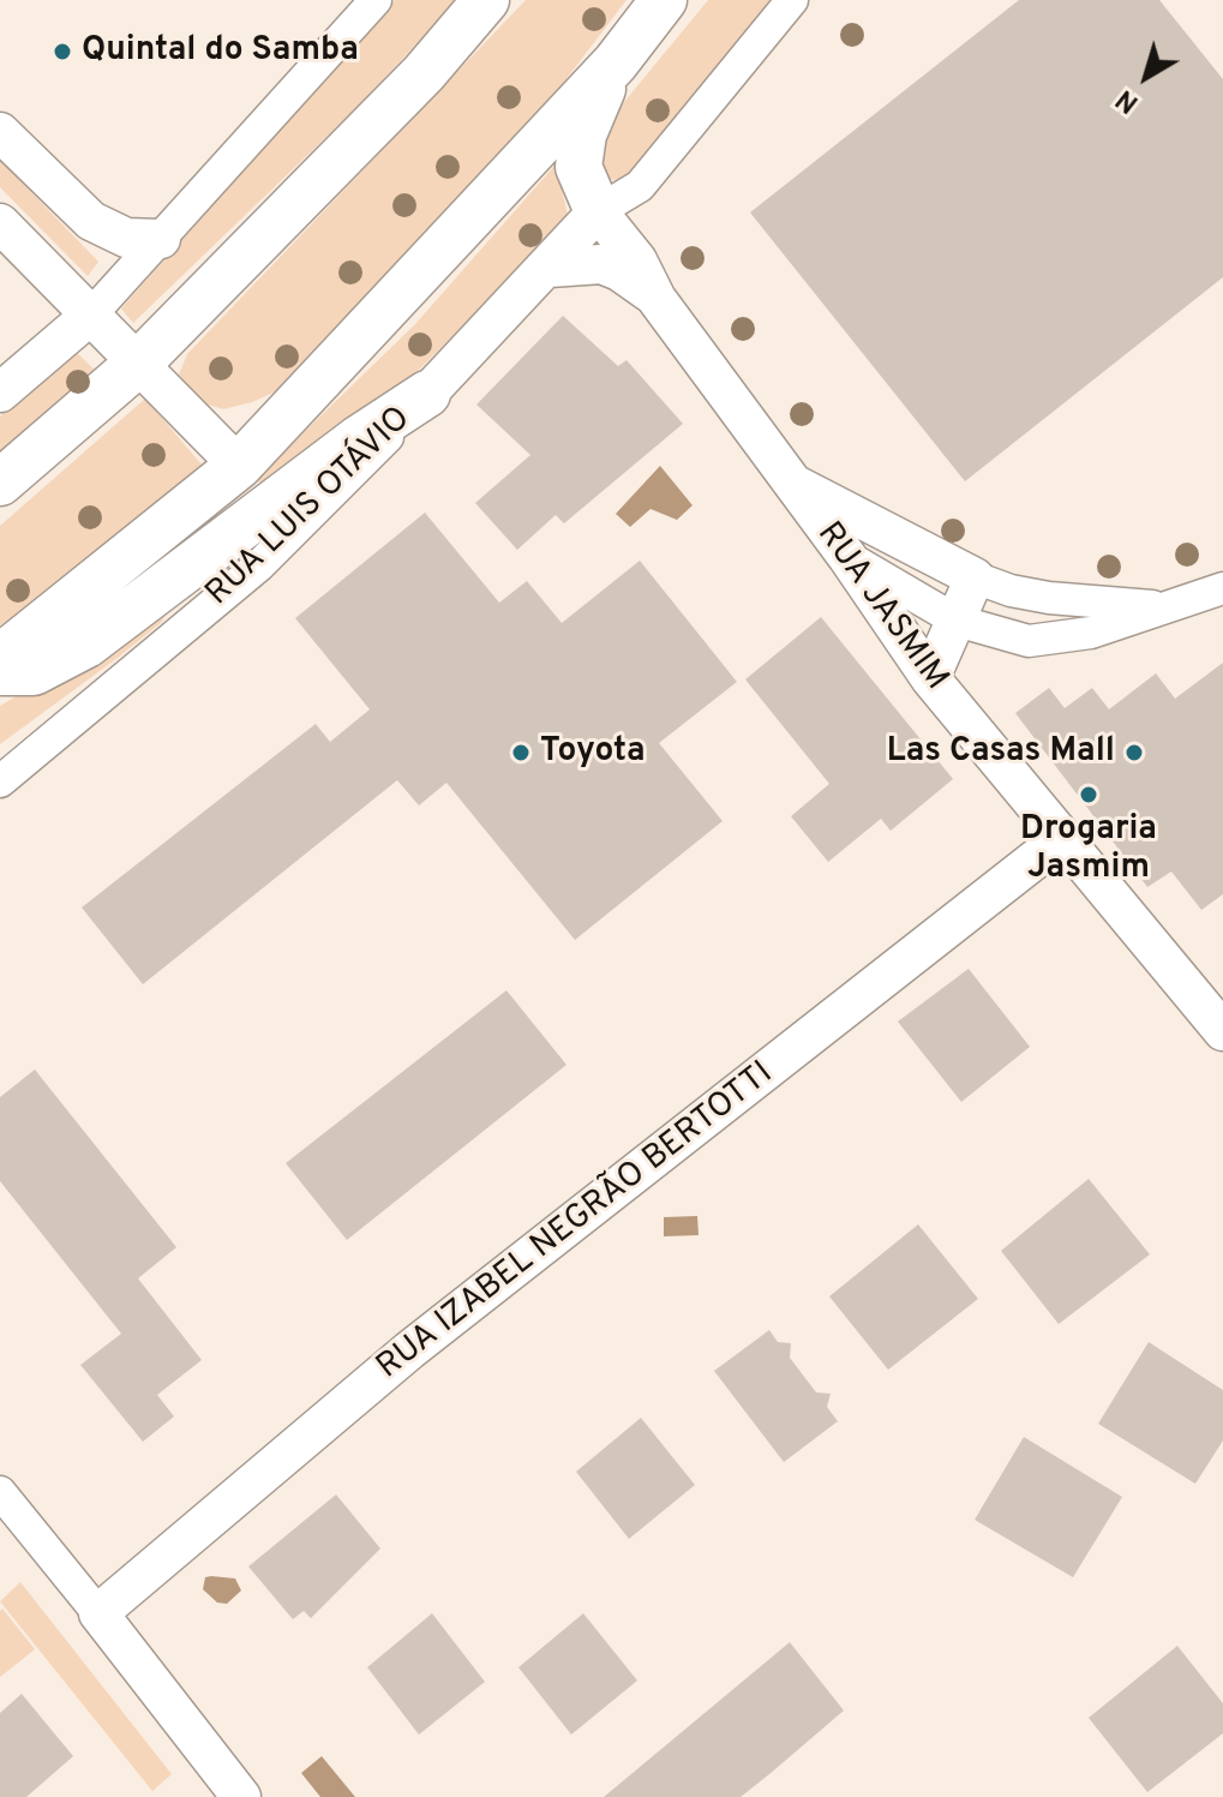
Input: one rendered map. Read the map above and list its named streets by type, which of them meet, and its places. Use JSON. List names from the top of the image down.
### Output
{
  "streets": {
    "main road": ["RUA LUIS OTÁVIO", "RUA JASMIM", "RUA IZABEL NEGRÃO BERTOTTI"]
  },
  "crossings": [
    ["RUA LUIS OTÁVIO", "RUA JASMIM"],
    ["RUA JASMIM", "RUA IZABEL NEGRÃO BERTOTTI"]
  ],
  "places": [
    "Quintal do Samba",
    "Toyota",
    "Las Casas Mall",
    "Drogaria Jasmim"
  ],
  "north": "bottom left"
}
